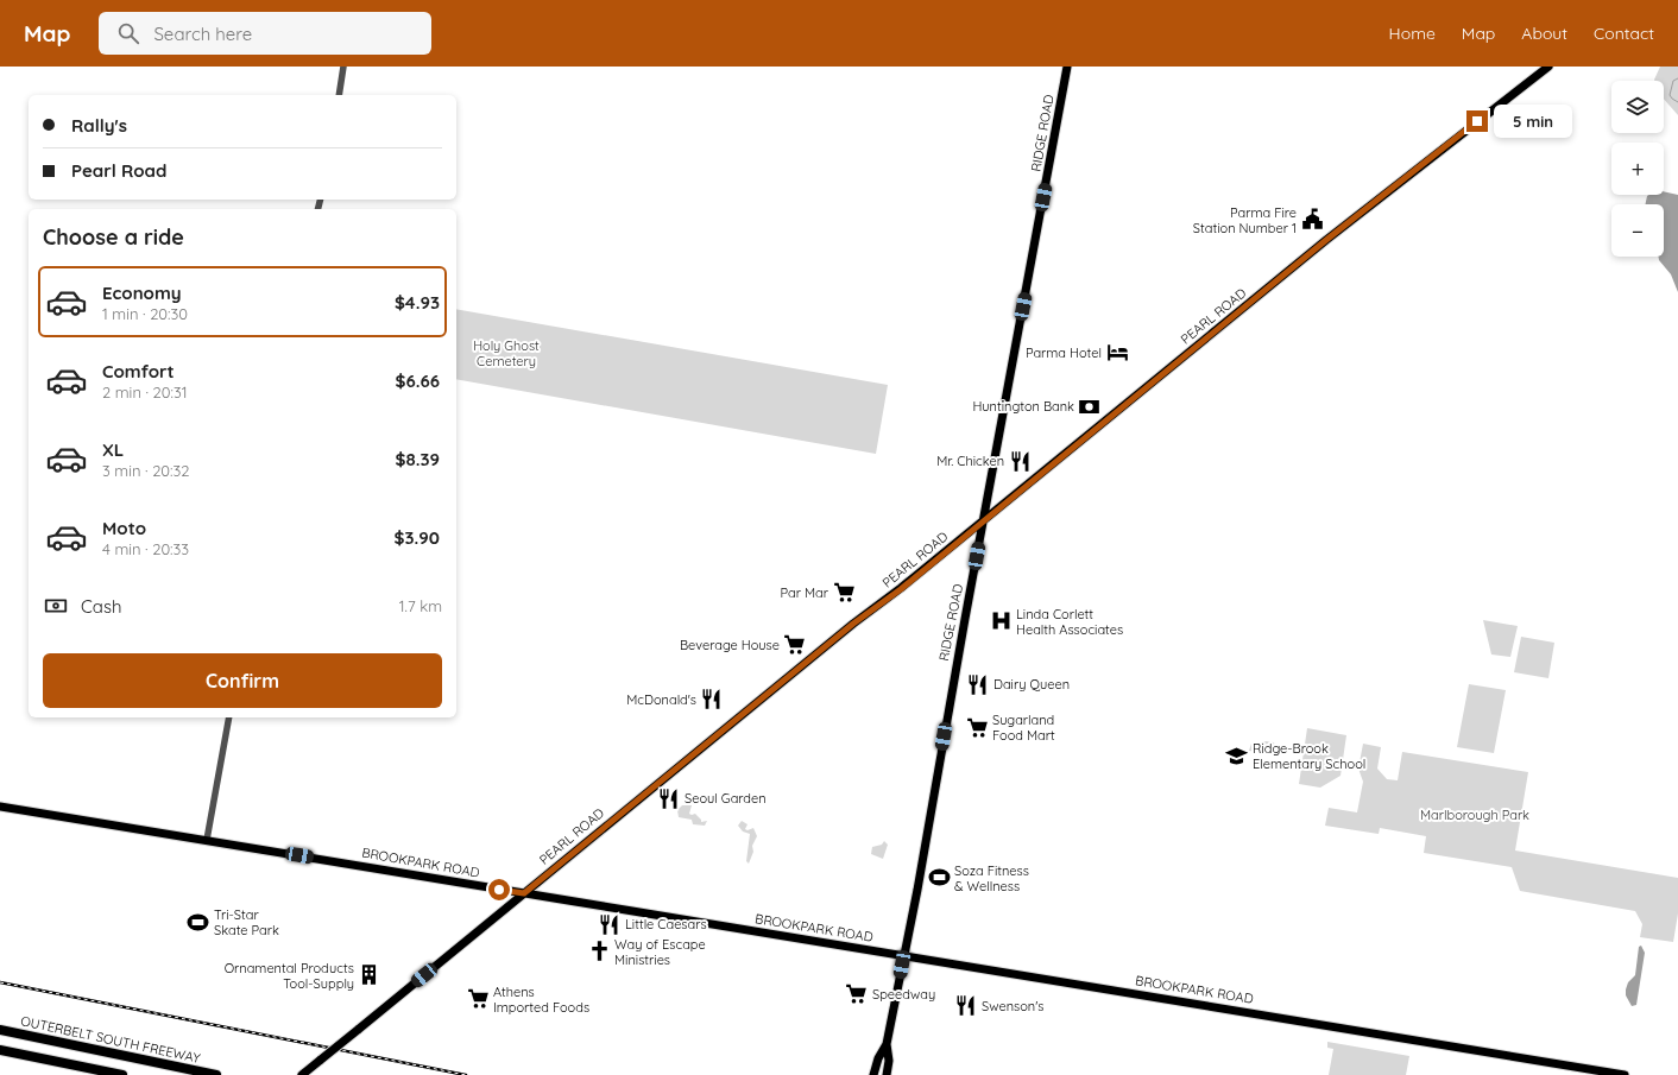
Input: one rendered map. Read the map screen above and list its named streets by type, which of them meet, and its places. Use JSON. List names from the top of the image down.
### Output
{
  "streets": {
    "highway": ["OUTERBELT SOUTH FREEWAY"],
    "main road": ["RIDGE ROAD", "PEARL ROAD", "BROOKPARK ROAD"]
  },
  "crossings": [
    ["RIDGE ROAD", "PEARL ROAD"],
    ["RIDGE ROAD", "BROOKPARK ROAD"],
    ["PEARL ROAD", "BROOKPARK ROAD"]
  ],
  "parks": ["Holy Ghost Cemetery", "Marlborough Park"],
  "places": {
    "public building": ["Parma Fire Station Number 1"],
    "hotel": ["Parma Hotel"],
    "bank": ["Huntington Bank"],
    "restaurant": [
      "Mr. Chicken",
      "Dairy Queen",
      "McDonald's",
      "Seoul Garden",
      "Little Caesars",
      "Swenson's"
    ],
    "supermarket": [
      "Par Mar",
      "Beverage House",
      "Sugarland Food Mart",
      "Speedway",
      "Athens Imported Foods"
    ],
    "hospital": ["Linda Corlett Health Associates"],
    "school or university": ["Ridge-Brook Elementary School"],
    "sports": ["Soza Fitness & Wellness", "Tri-Star Skate Park"],
    "church": ["Way of Escape Ministries"],
    "building": ["Ornamental Products Tool-Supply"]
  },
  "page": {
    "header": "Map",
    "search": "Search here",
    "nav": [
      "Home",
      "Map",
      "About",
      "Contact"
    ],
    "map_buttons": ["+", "−"],
    "banner": ["Rally's", "Pearl Road"],
    "bubble": "5 min",
    "heading": "Choose a ride",
    "list": [
      {
        "name": "Economy",
        "note": "1 min · 20:30",
        "value": "$4.93"
      },
      {
        "name": "Comfort",
        "note": "2 min · 20:31",
        "value": "$6.66"
      },
      {
        "name": "XL",
        "note": "3 min · 20:32",
        "value": "$8.39"
      },
      {
        "name": "Moto",
        "note": "4 min · 20:33",
        "value": "$3.90"
      }
    ],
    "pay": ["Cash", "1.7 km"],
    "buttons": "Confirm"
  }
}
